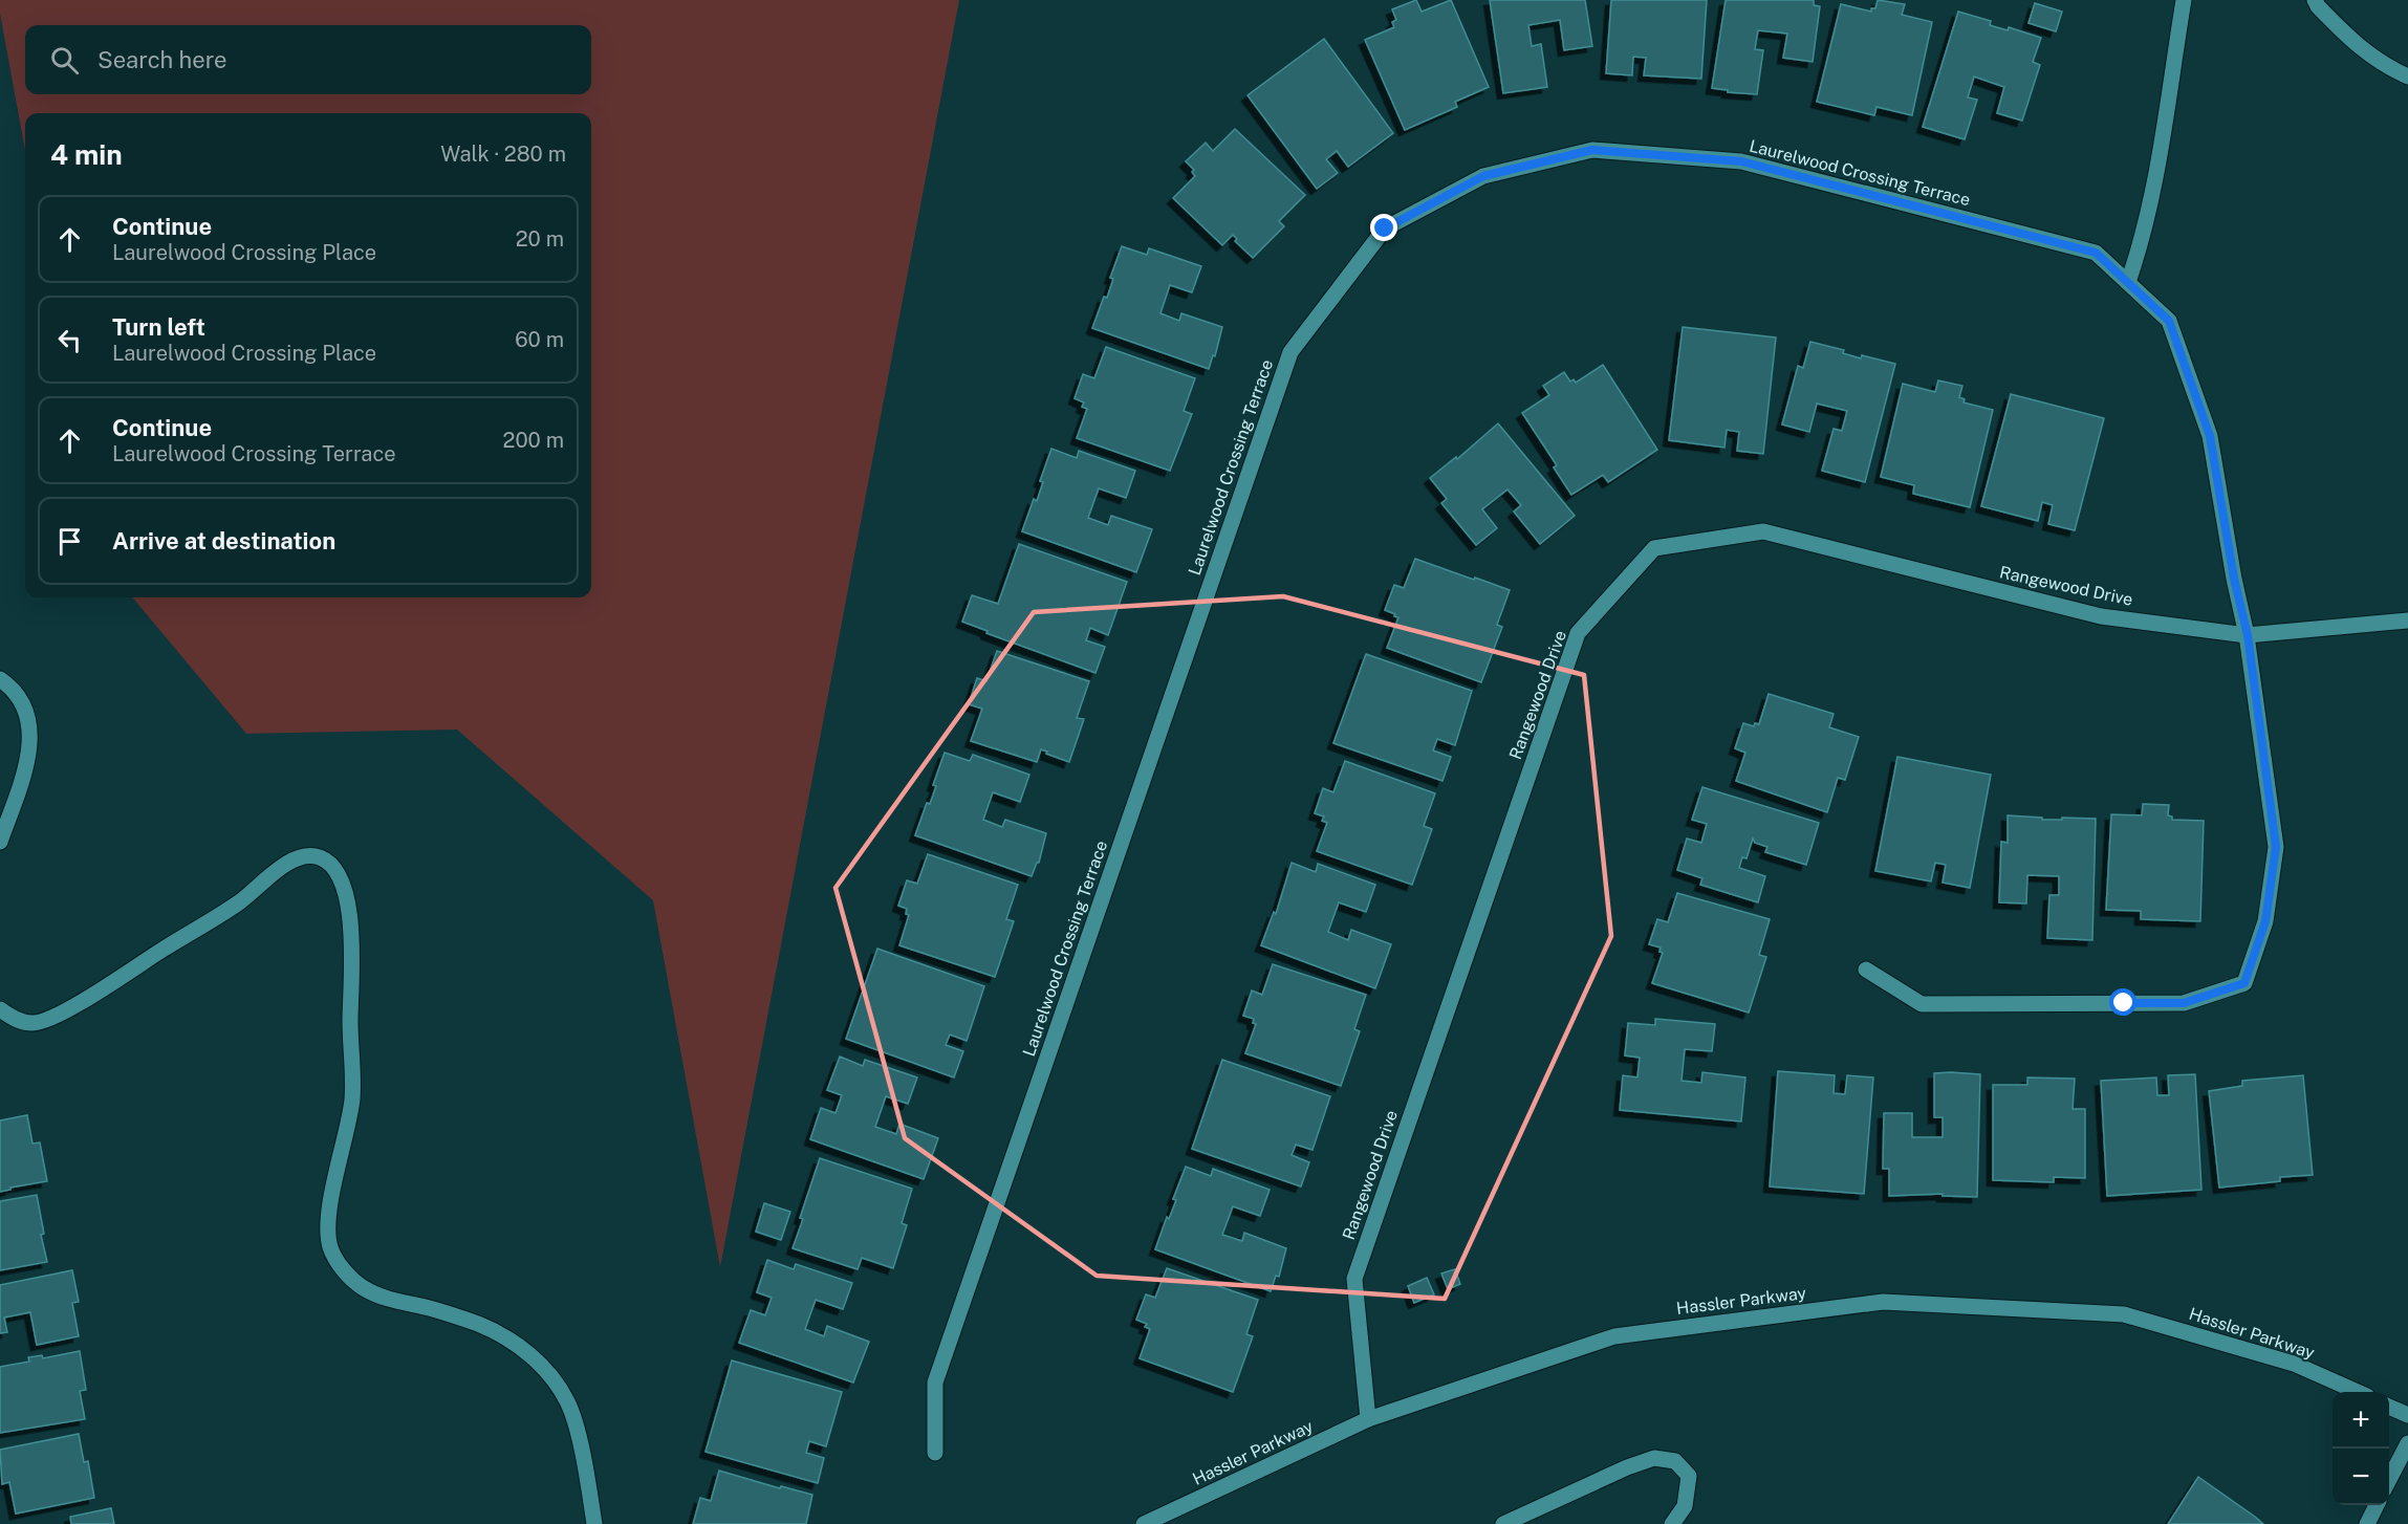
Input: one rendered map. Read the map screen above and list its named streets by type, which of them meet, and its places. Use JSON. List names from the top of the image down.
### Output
{
  "streets": {
    "street": ["Laurelwood Crossing Terrace", "Rangewood Drive", "Hassler Parkway"]
  },
  "crossings": [
    ["Laurelwood Crossing Terrace", "Rangewood Drive"],
    ["Rangewood Drive", "Hassler Parkway"]
  ],
  "page": {
    "search": "Search here",
    "heading": ["4 min", "Walk · 280 m"],
    "list": [
      ["Continue", "Laurelwood Crossing Place", "20 m"],
      ["Turn left", "Laurelwood Crossing Place", "60 m"],
      ["Continue", "Laurelwood Crossing Terrace", "200 m"],
      "Arrive at destination"
    ],
    "map_buttons": ["+", "−"]
  }
}
